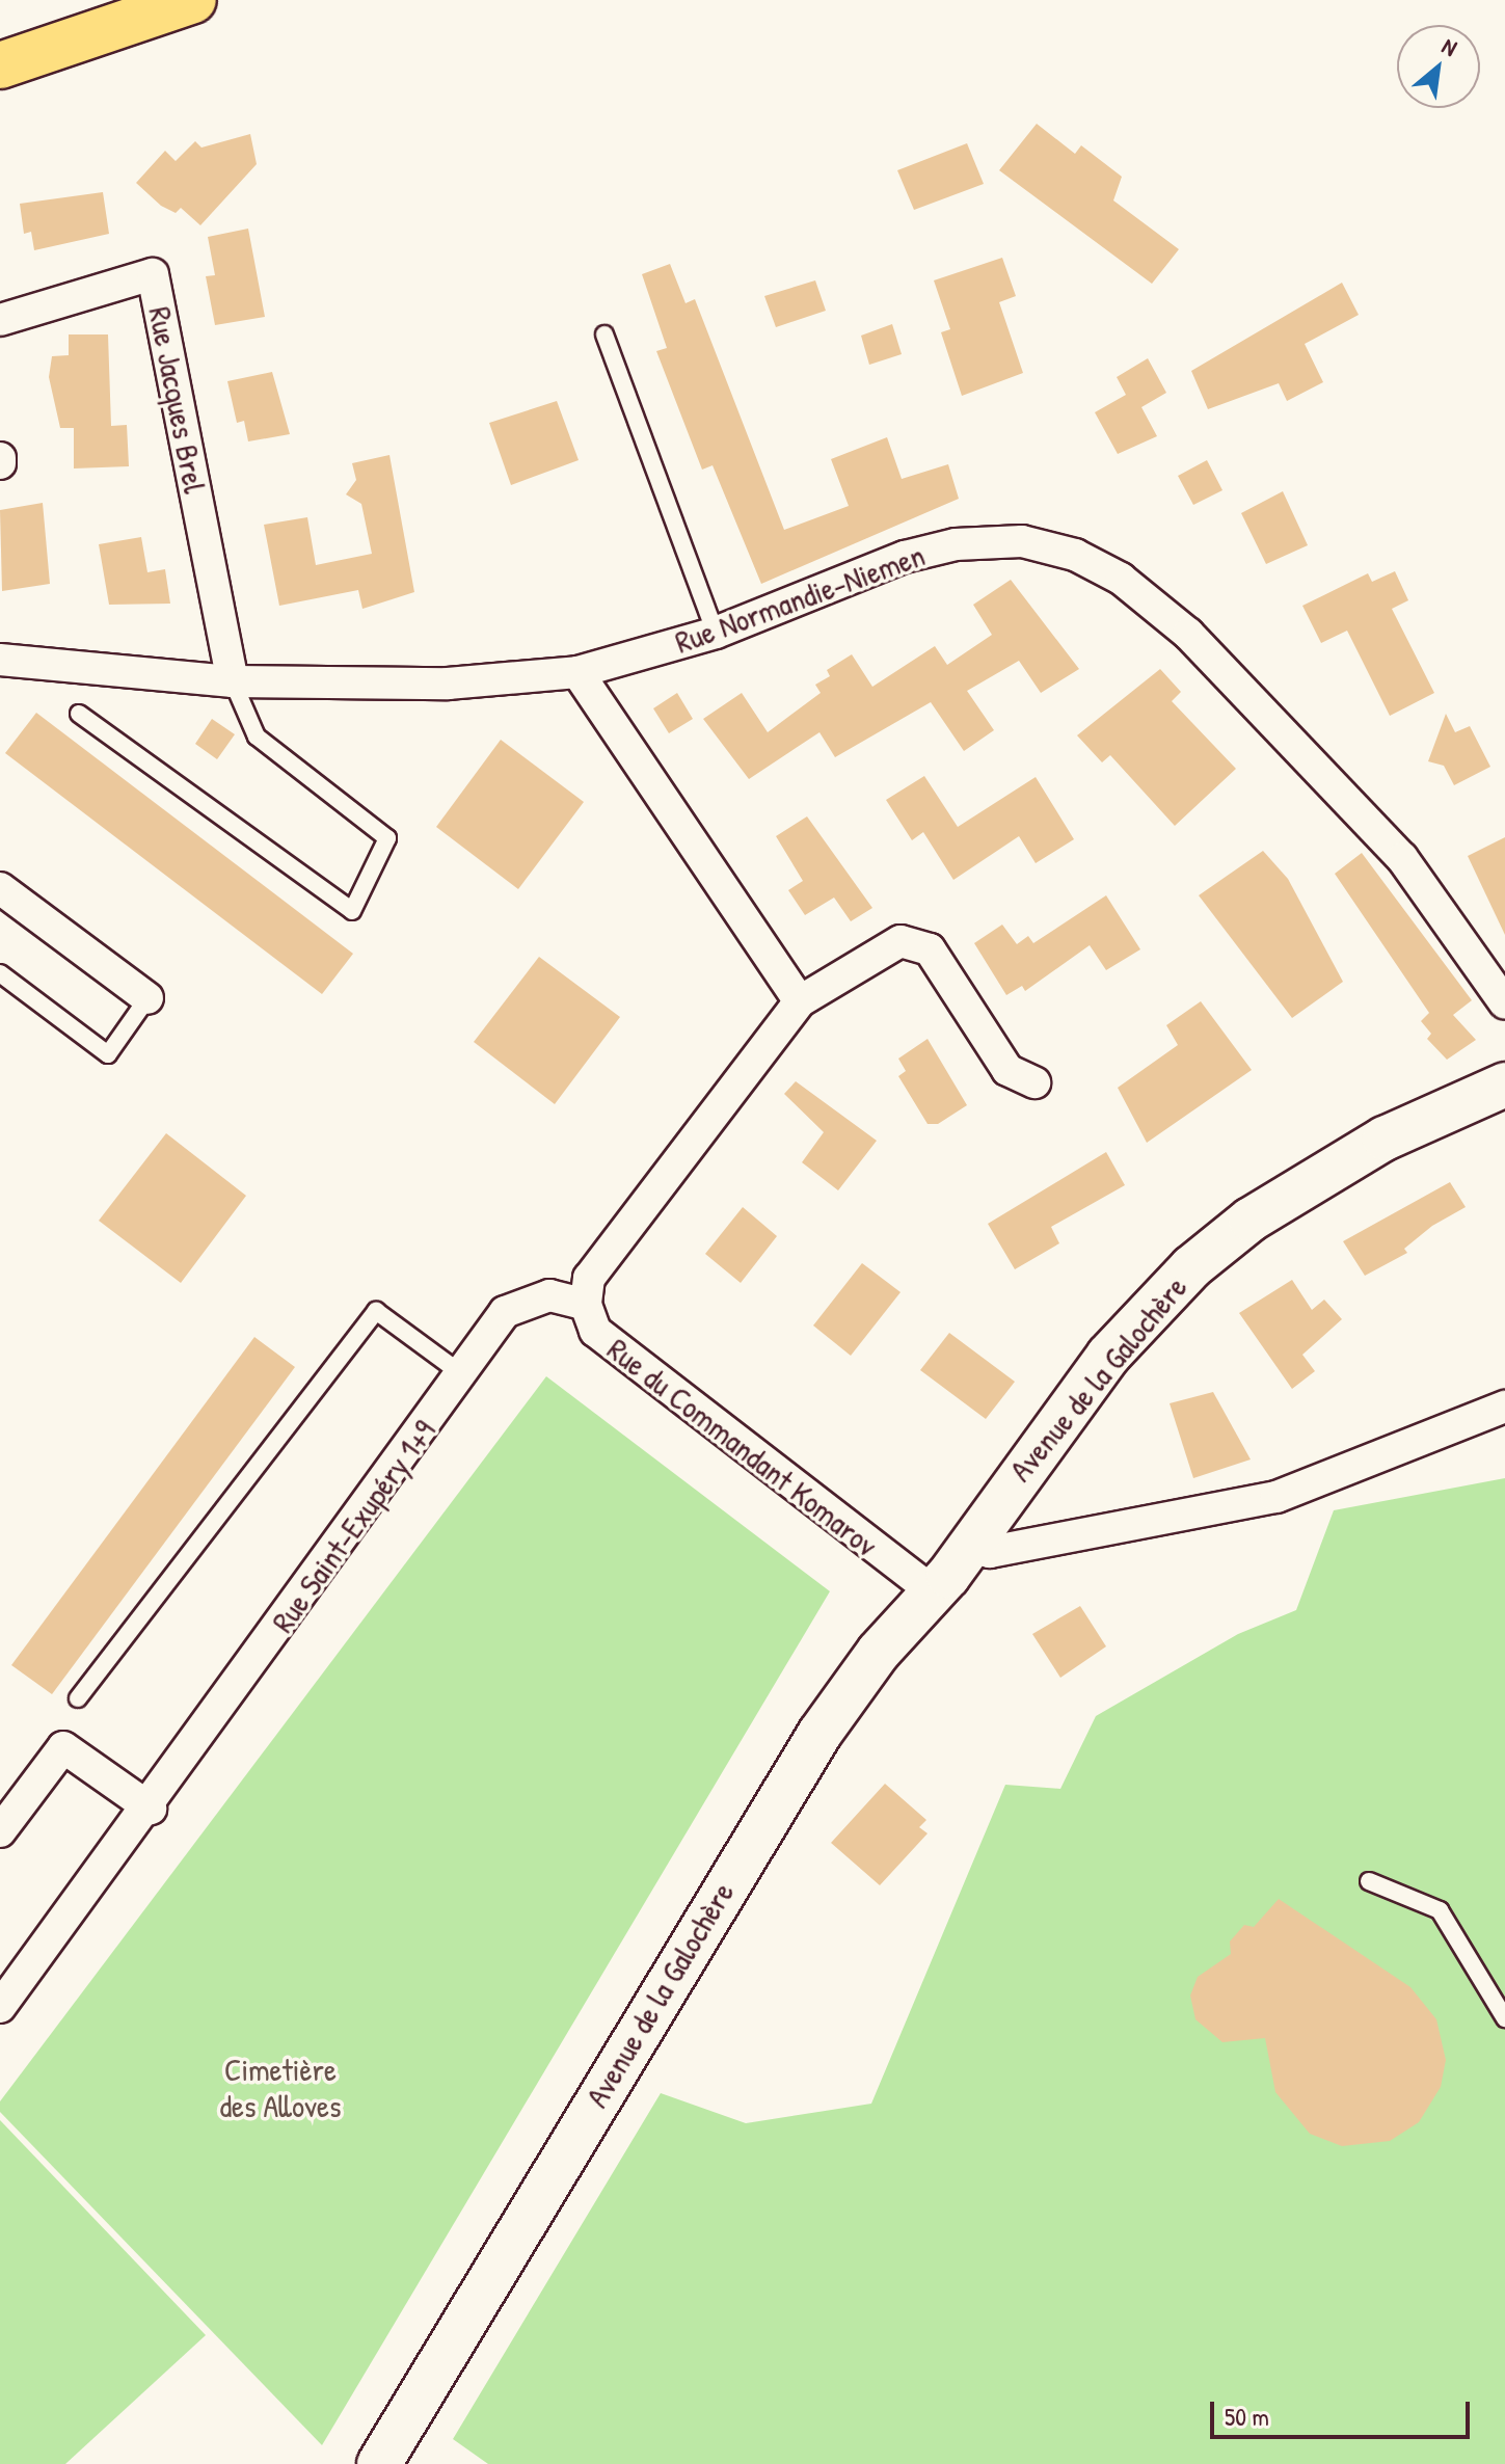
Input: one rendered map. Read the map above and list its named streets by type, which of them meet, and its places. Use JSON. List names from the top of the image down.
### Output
{
  "streets": {
    "main road": ["Avenue de la Galochère"],
    "street": [
      "Rue Jacques Brel",
      "Rue Normandie-Niemen",
      "Rue du Commandant Komarov",
      "Rue Saint-Exupéry 1+9"
    ]
  },
  "crossings": [
    ["Rue Jacques Brel", "Rue Normandie-Niemen"],
    ["Avenue de la Galochère", "Rue du Commandant Komarov"],
    ["Rue du Commandant Komarov", "Rue Saint-Exupéry 1+9"]
  ],
  "parks": ["Cimetière des Alloves"],
  "scale_bar": "50 m",
  "north": "top right"
}
